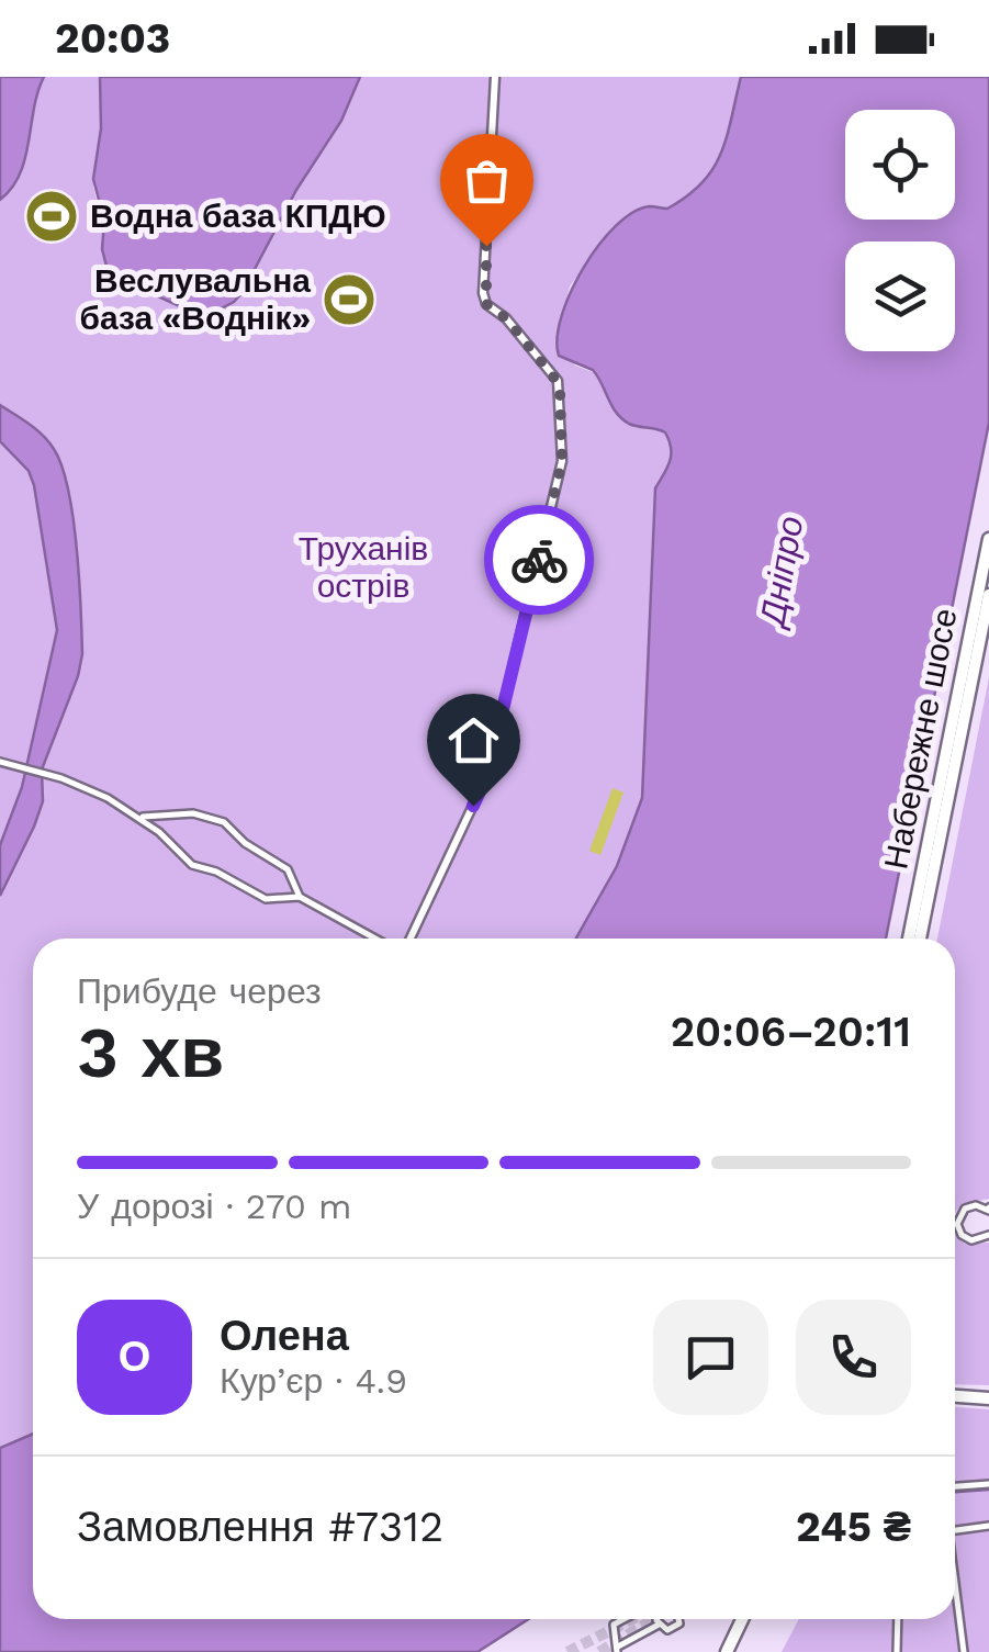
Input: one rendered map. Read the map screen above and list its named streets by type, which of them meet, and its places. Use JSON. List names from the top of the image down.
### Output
{
  "streets": {
    "main road": ["Набережне шосе"]
  },
  "water": ["Дніпро"],
  "parks": ["Труханів острів"],
  "places": {
    "sports": ["Водна база КПДЮ", "Веслувальна база «Воднік»"]
  },
  "page": {
    "status": "20:03",
    "heading": ["3 хв", "Прибуде через", "20:06–20:11"],
    "panel": [
      "Олена",
      "Кур’єр · 4.9",
      "Замовлення #7312",
      "245 ₴"
    ],
    "bar": "У дорозі · 270 m",
    "round": "О"
  }
}
